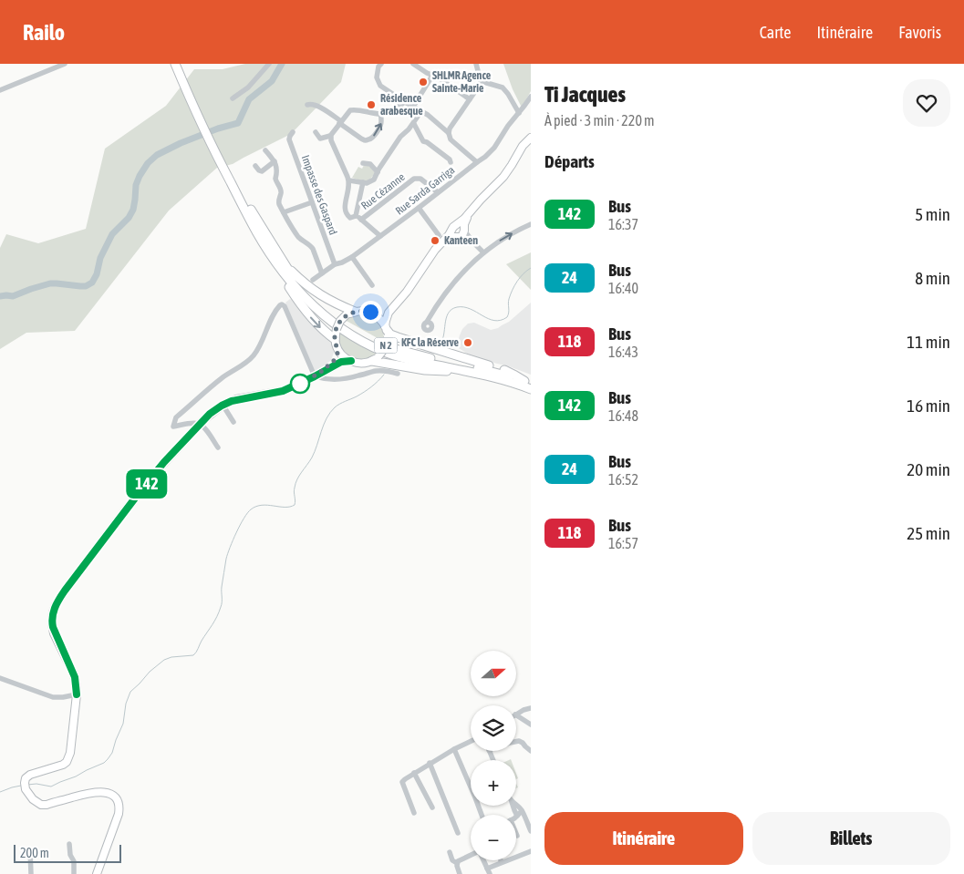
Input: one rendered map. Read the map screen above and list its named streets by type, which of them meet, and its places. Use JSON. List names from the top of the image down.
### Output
{
  "streets": {
    "highway": ["N 2"],
    "street": ["Rue Sarda Garriga", "Rue Cézanne", "Impasse des Gaspard"]
  },
  "crossings": [
    ["Rue Sarda Garriga", "Rue Cézanne"],
    ["Rue Sarda Garriga", "Impasse des Gaspard"]
  ],
  "places": [
    "SHLMR Agence Sainte-Marie",
    "Résidence arabesque",
    "Kanteen",
    "KFC la Réserve"
  ],
  "lines": ["bus line 142"],
  "scale_bar": "200 m",
  "north": "right",
  "page": {
    "header": "Railo",
    "nav": ["Carte", "Itinéraire", "Favoris"],
    "on_map": "142",
    "heading": [
      ["Ti Jacques", "À pied · 3 min · 220 m"],
      "Départs"
    ],
    "list": [
      {
        "mark": "142",
        "name": "Bus",
        "note": "16:37",
        "value": "5 min"
      },
      {
        "mark": "24",
        "name": "Bus",
        "note": "16:40",
        "value": "8 min"
      },
      {
        "mark": "118",
        "name": "Bus",
        "note": "16:43",
        "value": "11 min"
      },
      {
        "mark": "142",
        "name": "Bus",
        "note": "16:48",
        "value": "16 min"
      },
      {
        "mark": "24",
        "name": "Bus",
        "note": "16:52",
        "value": "20 min"
      },
      {
        "mark": "118",
        "name": "Bus",
        "note": "16:57",
        "value": "25 min"
      }
    ],
    "map_buttons": ["+", "−"],
    "buttons": ["Itinéraire", "Billets"],
    "scale": "200 m"
  }
}
